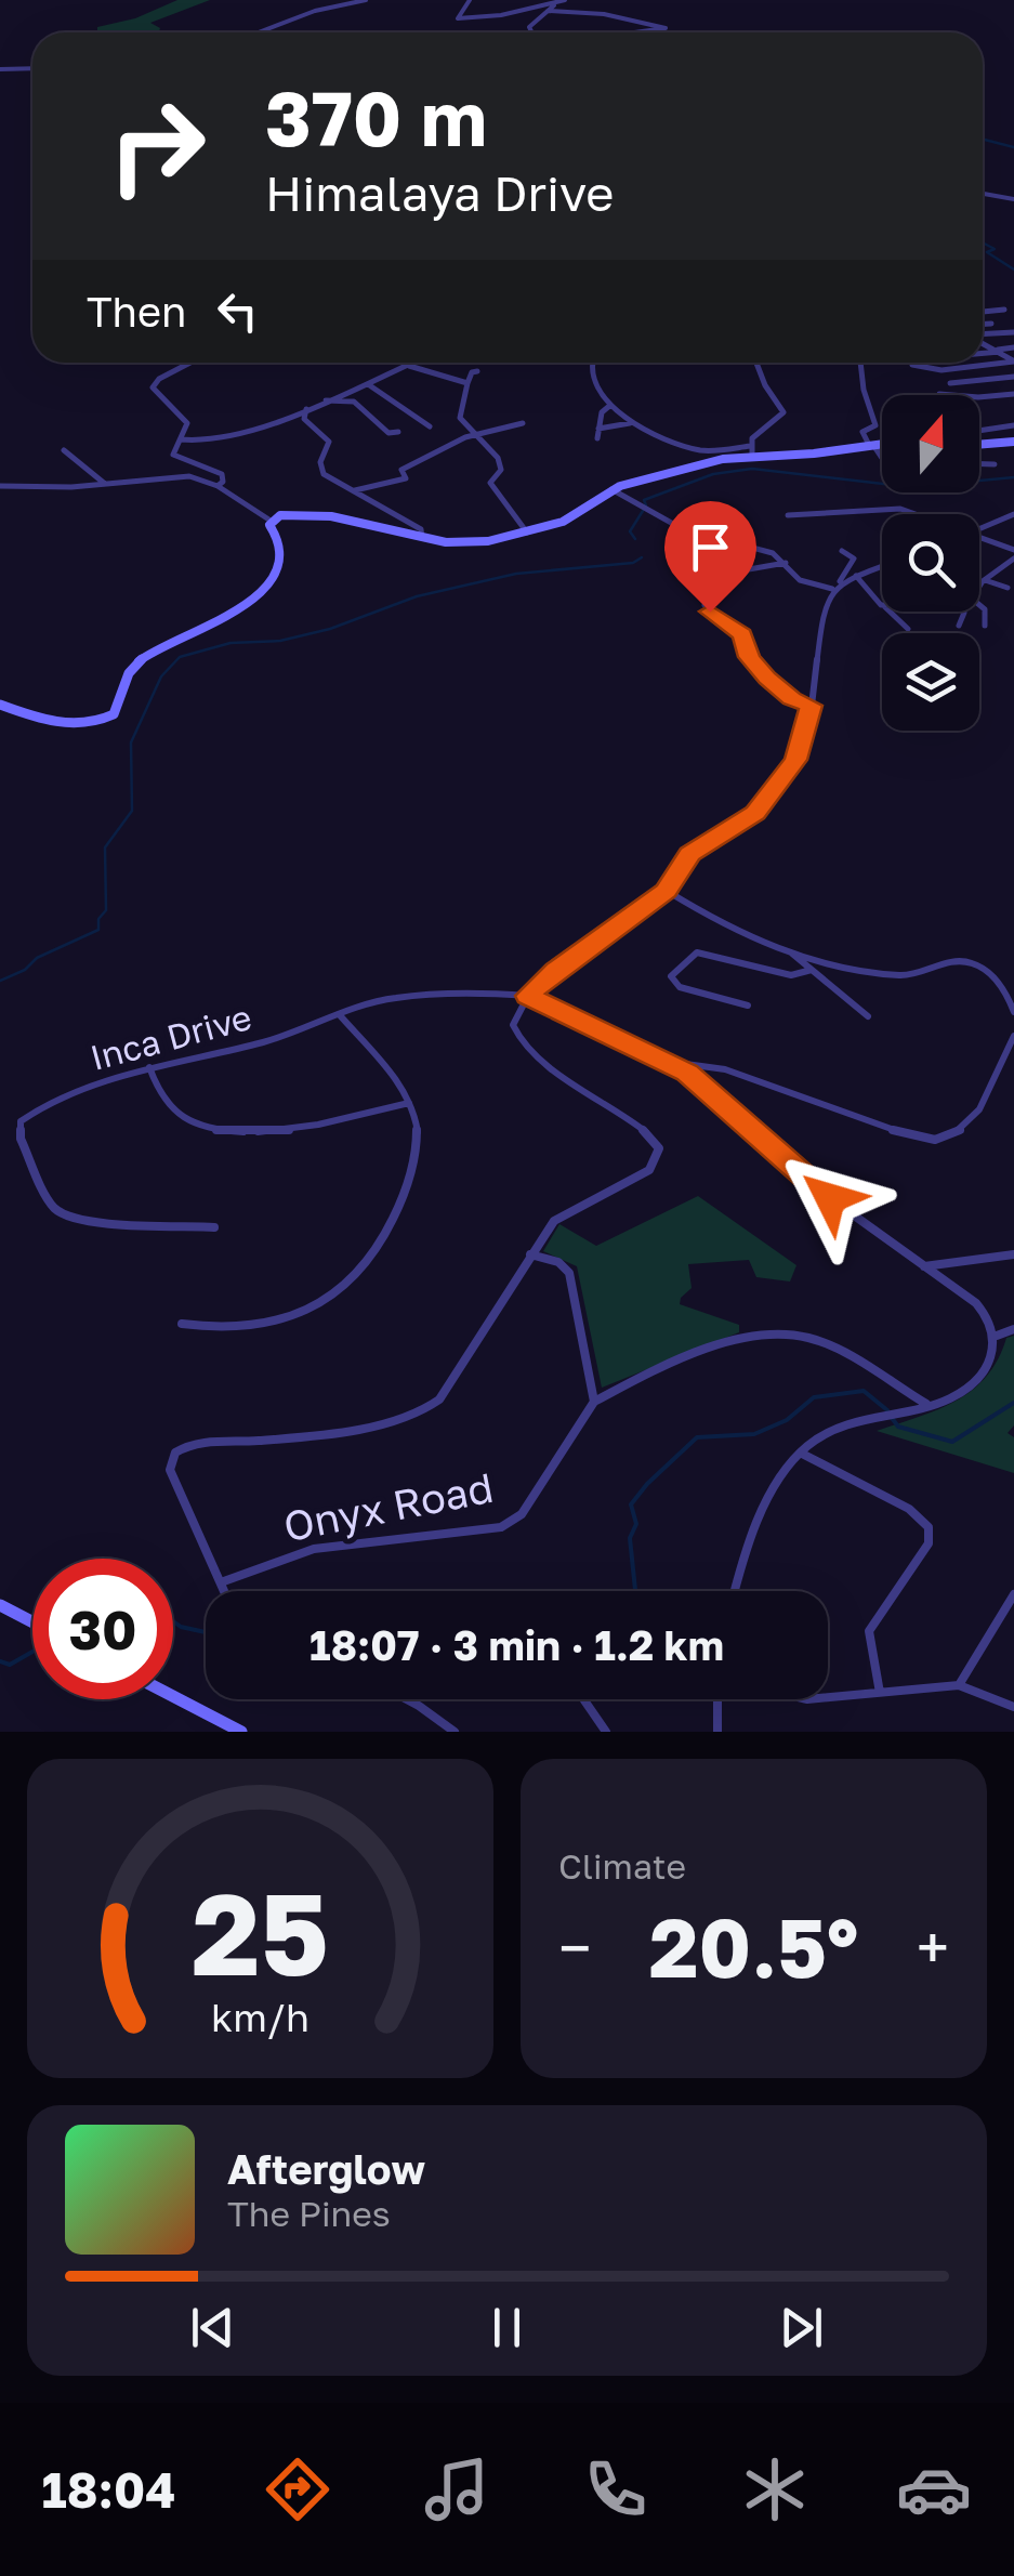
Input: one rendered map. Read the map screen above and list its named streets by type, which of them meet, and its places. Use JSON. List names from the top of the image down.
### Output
{
  "streets": {
    "street": ["Inca Drive", "Onyx Road"]
  },
  "north": "top",
  "page": {
    "turn": ["370 m", "Himalaya Drive"],
    "then": "Then",
    "limit": "30",
    "trip": "18:07 · 3 min · 1.2 km",
    "tile": "Climate",
    "heat": ["−", "20.5°", "+"],
    "song": ["Afterglow", "The Pines"],
    "tabs": "18:04",
    "gauge": ["25", "km/h"]
  }
}
